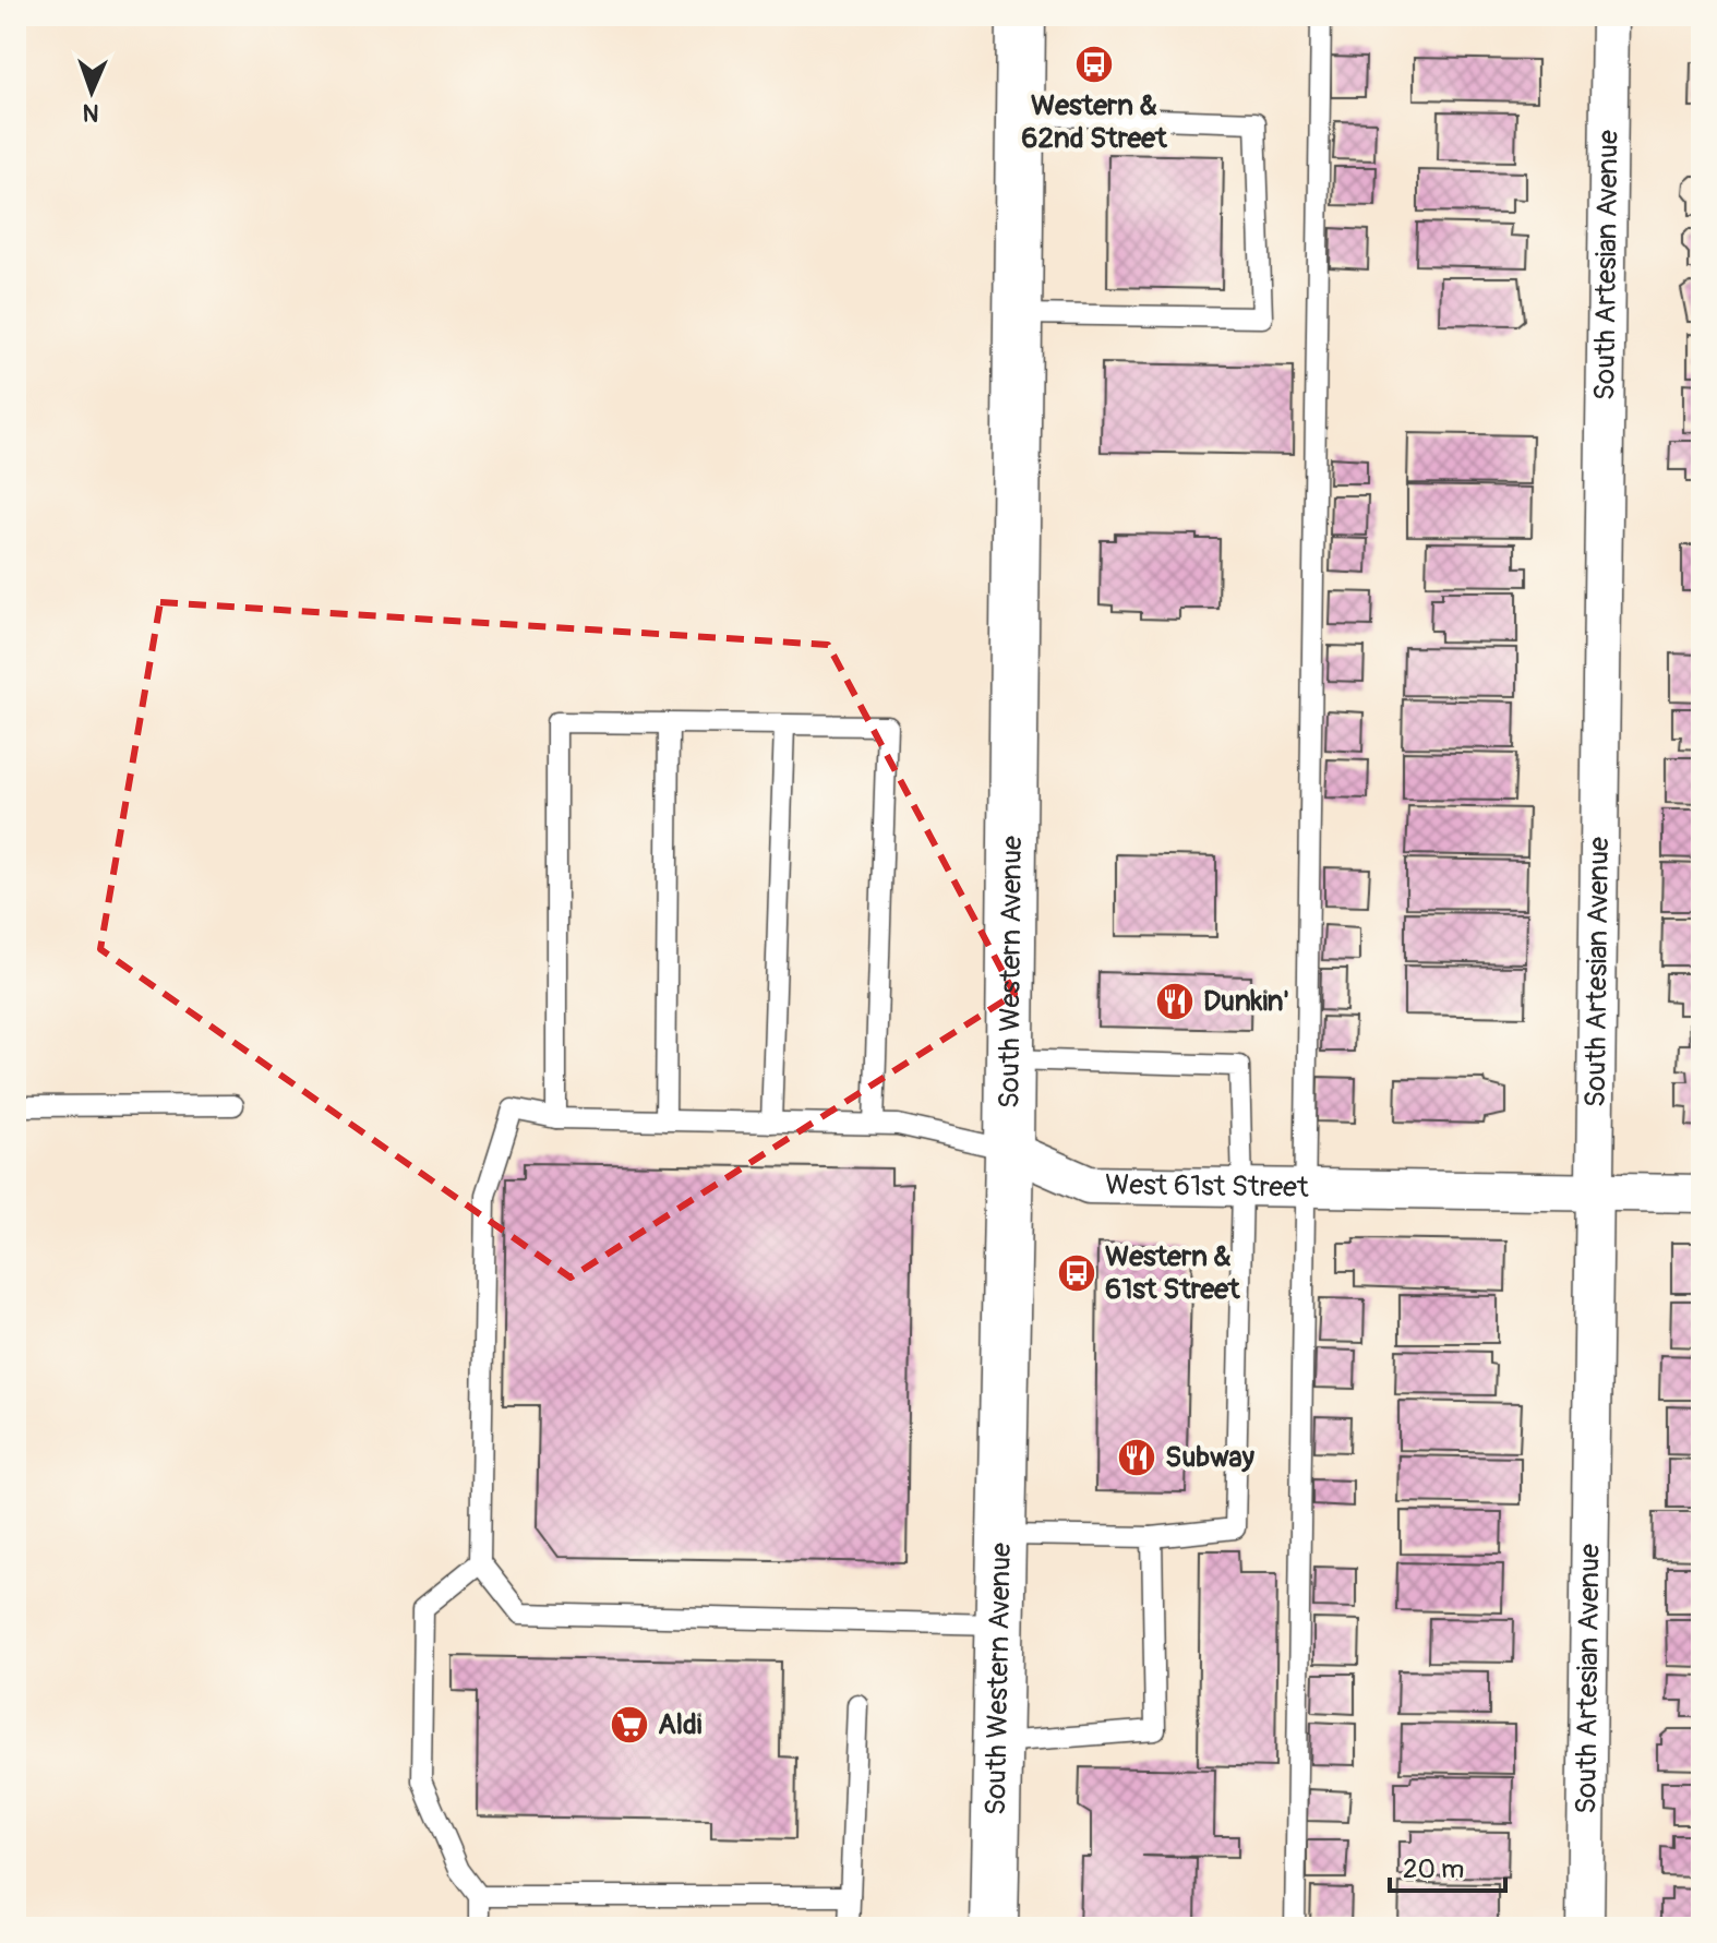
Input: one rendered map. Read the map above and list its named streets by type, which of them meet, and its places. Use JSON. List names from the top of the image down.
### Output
{
  "streets": {
    "main road": ["South Western Avenue"],
    "street": ["South Artesian Avenue", "West 61st Street"]
  },
  "crossings": [
    ["South Artesian Avenue", "West 61st Street"],
    ["South Western Avenue", "West 61st Street"]
  ],
  "places": {
    "bus stop": ["Western & 62nd Street", "Western & 61st Street"],
    "restaurant": ["Dunkin'", "Subway"],
    "supermarket": ["Aldi"]
  },
  "scale_bar": "20 m",
  "north": "bottom"
}
